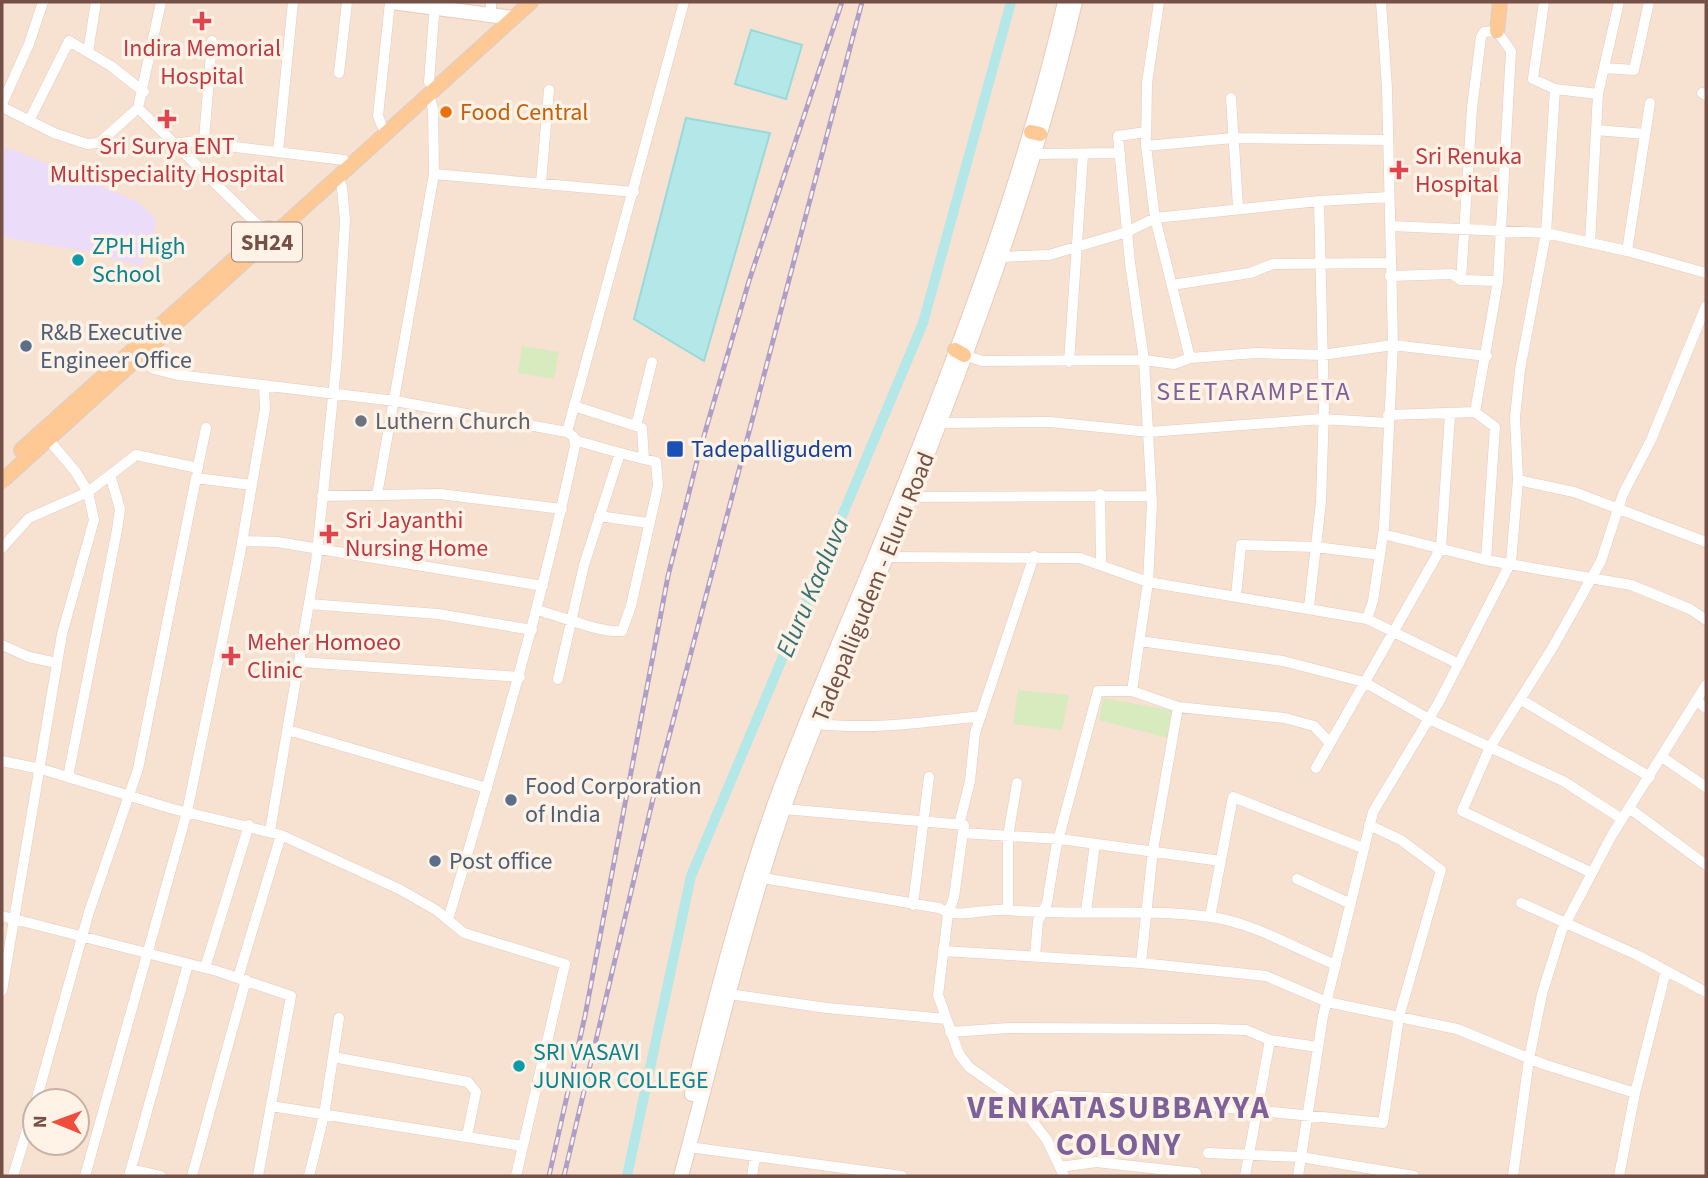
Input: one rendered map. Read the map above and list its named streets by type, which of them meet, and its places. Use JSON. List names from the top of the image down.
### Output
{
  "streets": {
    "main road": ["SH24", "Tadepalligudem - Eluru Road"]
  },
  "districts": ["SEETARAMPETA", "VENKATASUBBAYYA COLONY"],
  "water": ["Eluru Kaaluva"],
  "places": {
    "health": [
      "Indira Memorial Hospital",
      "Sri Surya ENT Multispeciality Hospital",
      "Sri Renuka Hospital",
      "Sri Jayanthi Nursing Home",
      "Meher Homoeo Clinic"
    ],
    "other": [
      "Food Central",
      "ZPH High School",
      "R&B Executive Engineer Office",
      "Luthern Church",
      "Food Corporation of India",
      "Post office",
      "SRI VASAVI JUNIOR COLLEGE"
    ],
    "transit": ["Tadepalligudem"]
  },
  "north": "left"
}
